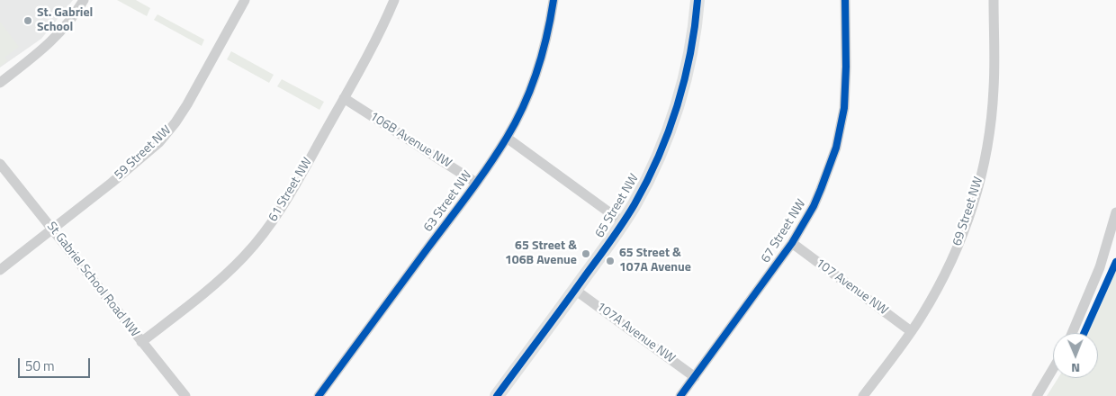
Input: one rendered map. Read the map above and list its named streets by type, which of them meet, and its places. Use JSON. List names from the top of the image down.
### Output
{
  "streets": {
    "street": [
      "106B Avenue NW",
      "59 Street NW",
      "61 Street NW",
      "63 Street NW",
      "65 Street NW",
      "69 Street NW",
      "67 Street NW",
      "St Gabriel School Road NW",
      "107 Avenue NW",
      "107A Avenue NW"
    ]
  },
  "crossings": [
    ["106B Avenue NW", "61 Street NW"],
    ["106B Avenue NW", "63 Street NW"],
    ["59 Street NW", "St Gabriel School Road NW"],
    ["61 Street NW", "St Gabriel School Road NW"],
    ["65 Street NW", "107A Avenue NW"],
    ["69 Street NW", "107 Avenue NW"],
    ["67 Street NW", "107 Avenue NW"],
    ["67 Street NW", "107A Avenue NW"]
  ],
  "places": ["St. Gabriel School", "65 Street & 106B Avenue", "65 Street & 107A Avenue"],
  "scale_bar": "50 m",
  "north": "bottom"
}
